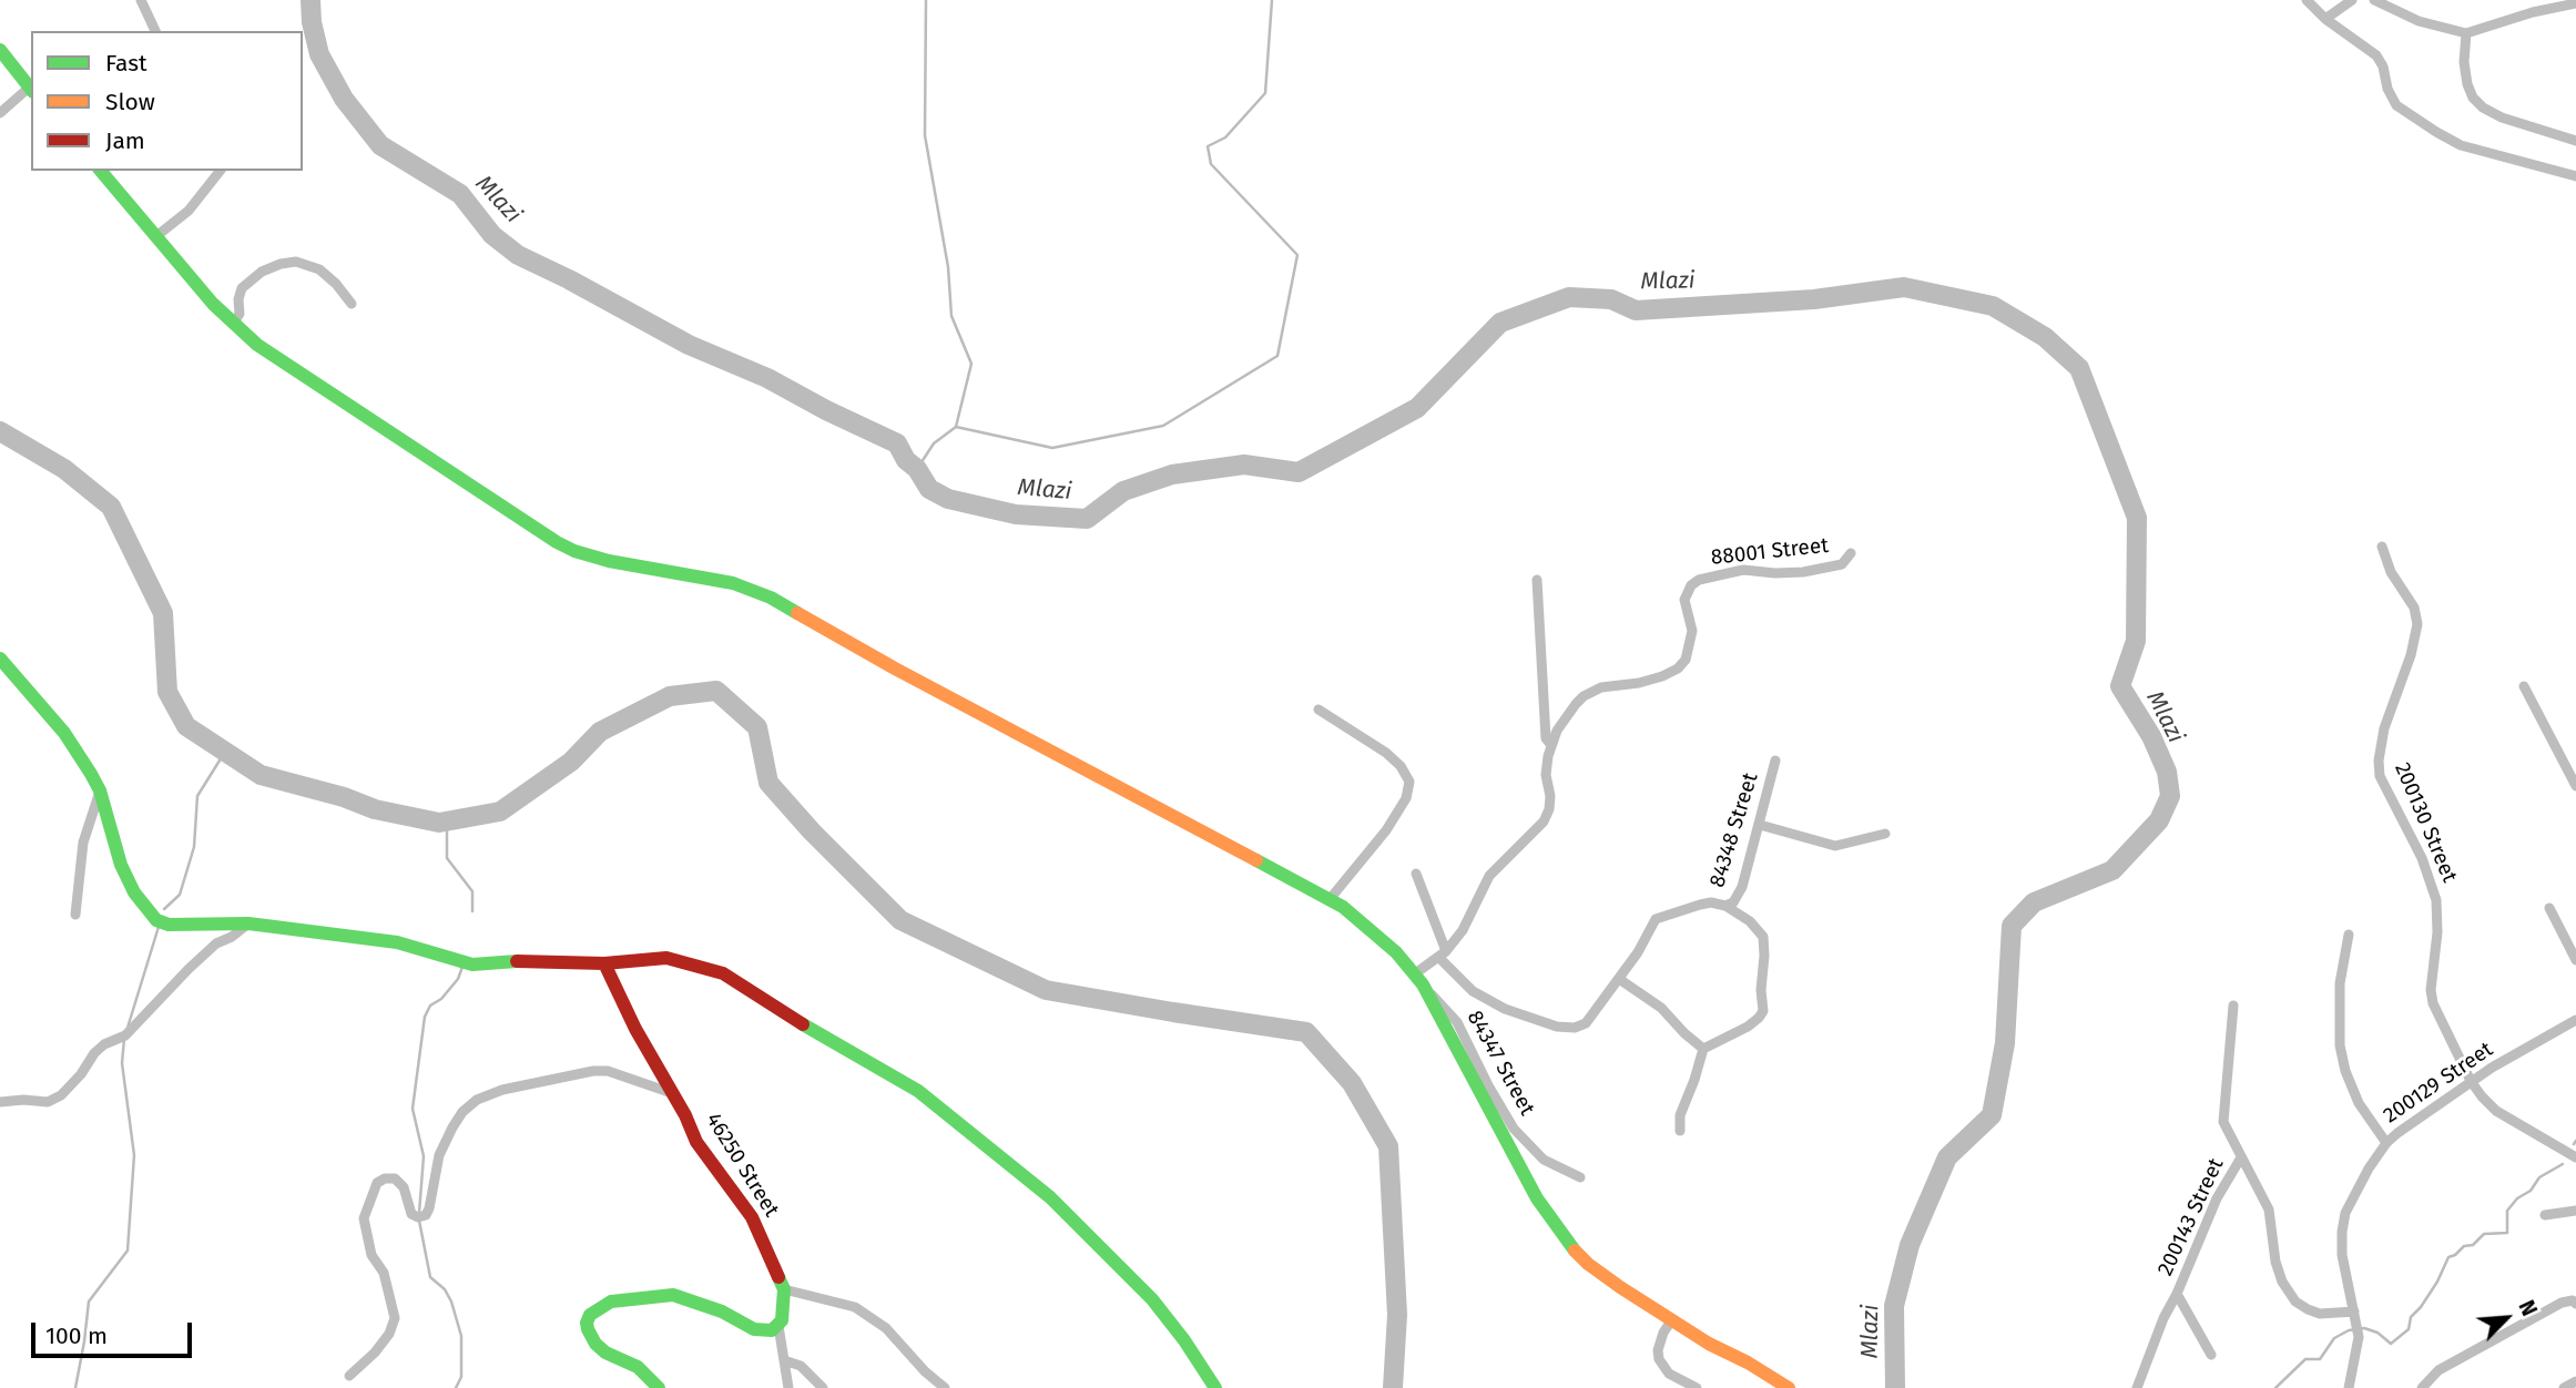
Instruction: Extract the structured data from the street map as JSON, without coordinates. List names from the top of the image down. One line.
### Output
{"streets":{"street":["88001 Street","200130 Street","84348 Street","84347 Street","200129 Street","46250 Street","200143 Street"]},"crossings":[["88001 Street","84348 Street"],["200130 Street","200129 Street"]],"water":["Mlazi"],"legend":["Fast","Slow","Jam"],"scale_bar":"100 m","north":"top right"}
